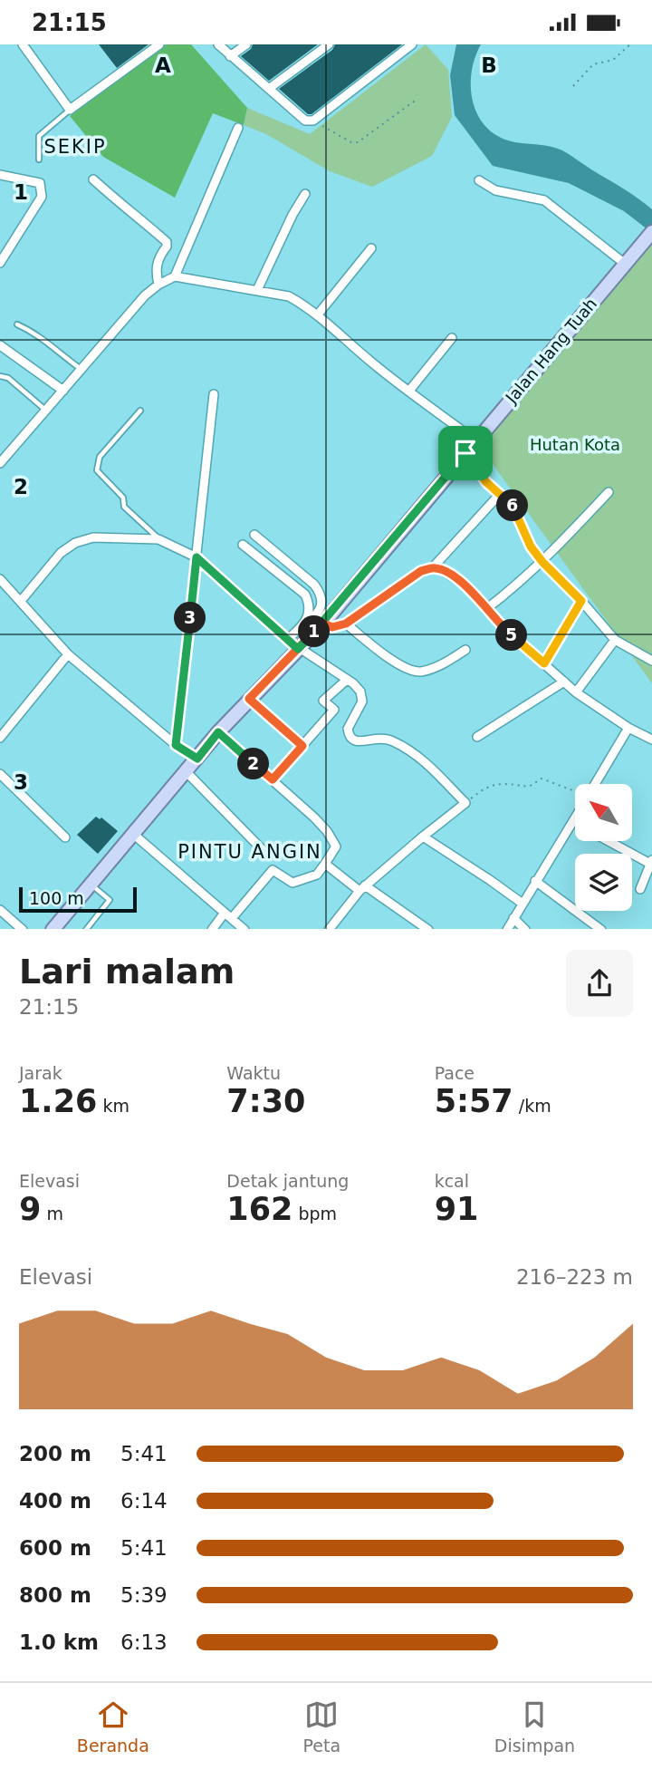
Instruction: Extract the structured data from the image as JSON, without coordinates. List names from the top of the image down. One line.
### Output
{"streets":{"main road":["Jalan Hang Tuah"]},"districts":["SEKIP","PINTU ANGIN"],"parks":["Hutan Kota"],"scale_bar":"100 m","north":"top left","page":{"status":"21:15","pins":["6","3","1","5","2"],"scale":"100 m","heading":["Lari malam","21:15"],"stats":[["Jarak","1.26 km"],["Waktu","7:30"],["Pace","5:57 /km"],["Elevasi","9 m"],["Detak jantung","162 bpm"],["kcal","91"]],"chart":["Elevasi","216–223 m"],"list":[{"name":"200 m","note":"5:41"},{"name":"400 m","note":"6:14"},{"name":"600 m","note":"5:41"},{"name":"800 m","note":"5:39"},{"name":"1.0 km","note":"6:13"}],"tabs":["Beranda","Peta","Disimpan"]},"grid":{"columns":["A","B"],"rows":["1","2","3"]}}
